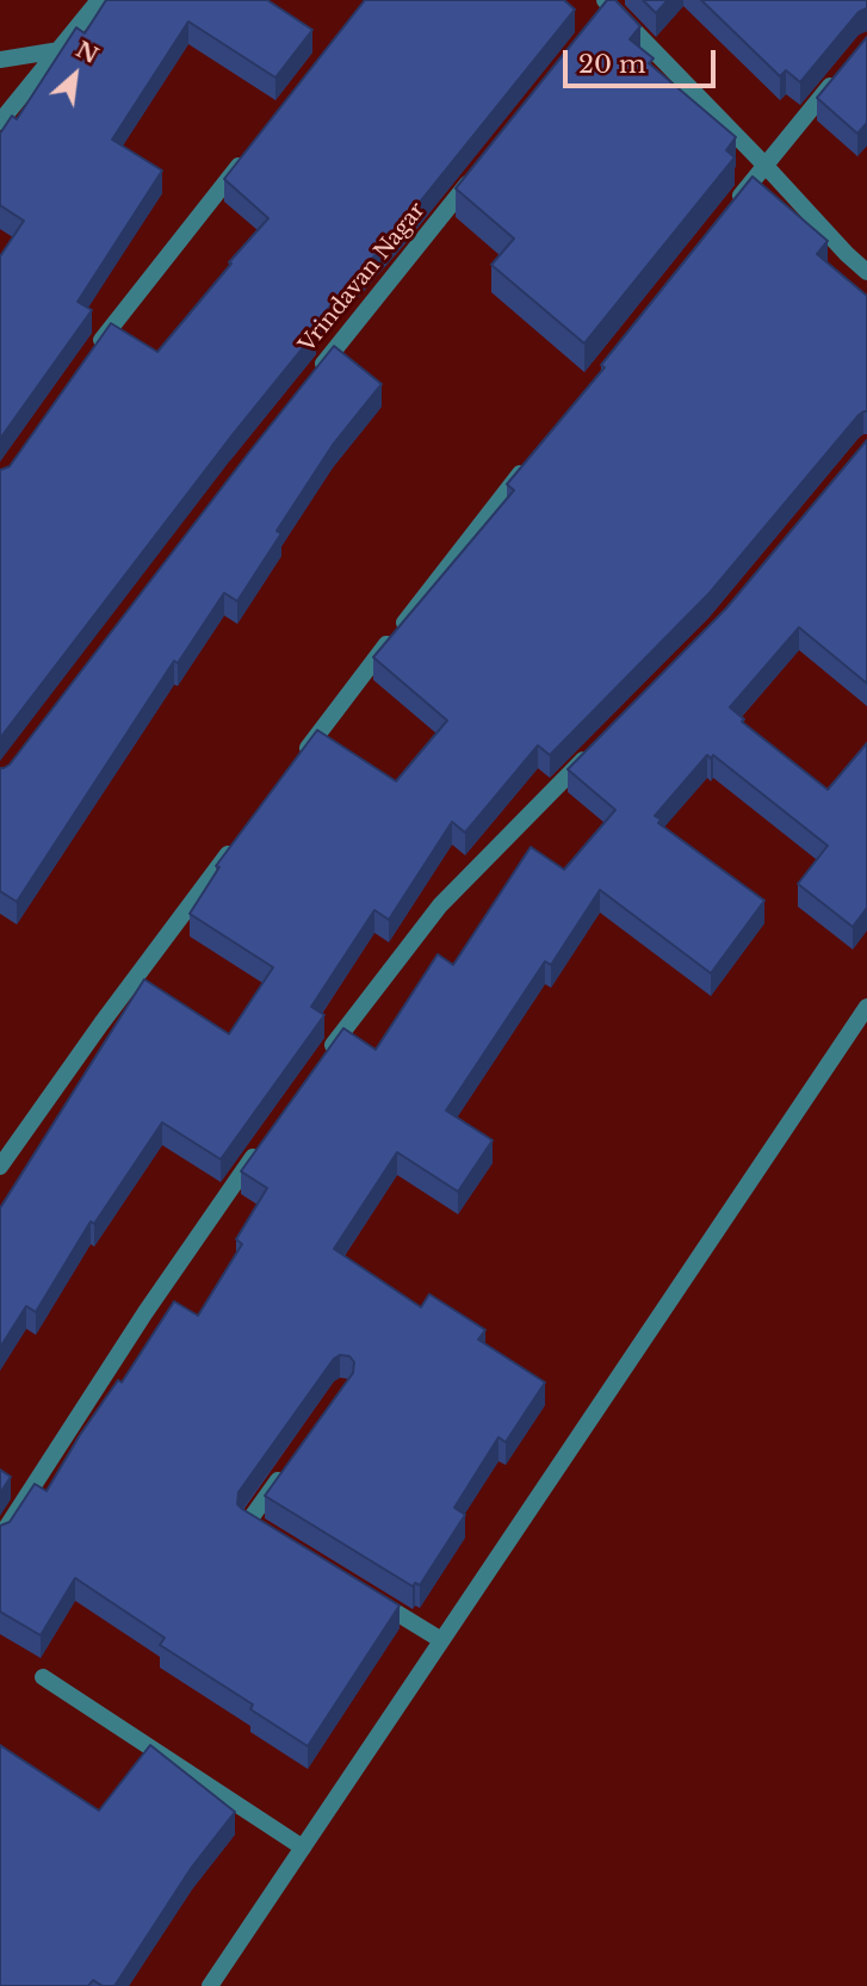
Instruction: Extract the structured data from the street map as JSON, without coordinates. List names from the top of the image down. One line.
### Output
{"streets":{"street":["Vrindavan Nagar"]},"scale_bar":"20 m","north":"top right"}
